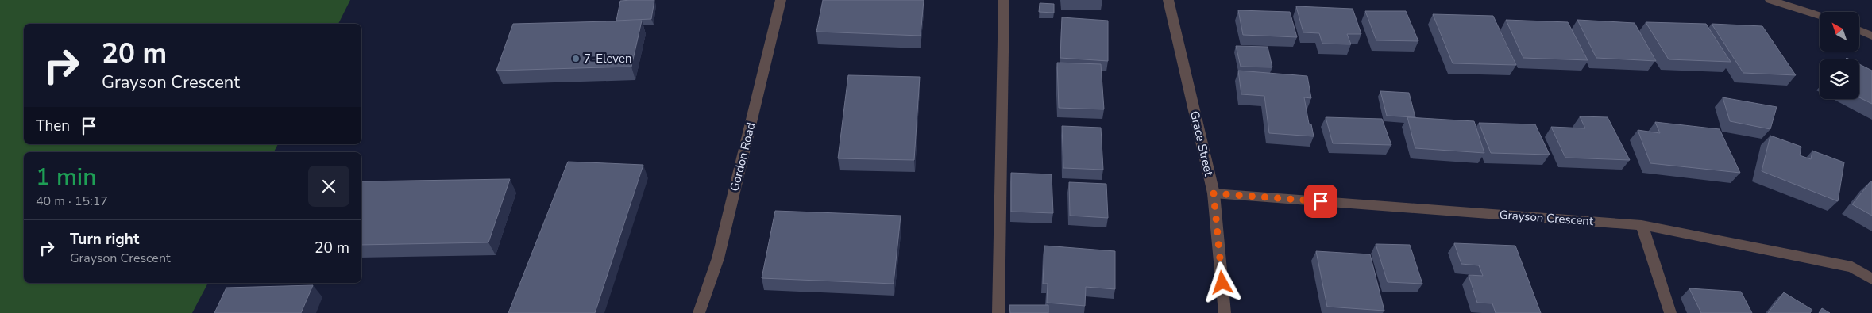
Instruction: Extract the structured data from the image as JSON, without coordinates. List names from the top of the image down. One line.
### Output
{"streets":{"street":["Grace Street","Gordon Road","Grayson Crescent"]},"crossings":[["Grace Street","Grayson Crescent"]],"places":["7-Eleven"],"north":"top left","page":{"turn":["20 m","Grayson Crescent"],"then":"Then","heading":["1 min","40 m · 15:17"],"list":[{"name":"Turn right","note":"Grayson Crescent","value":"20 m"}]}}
